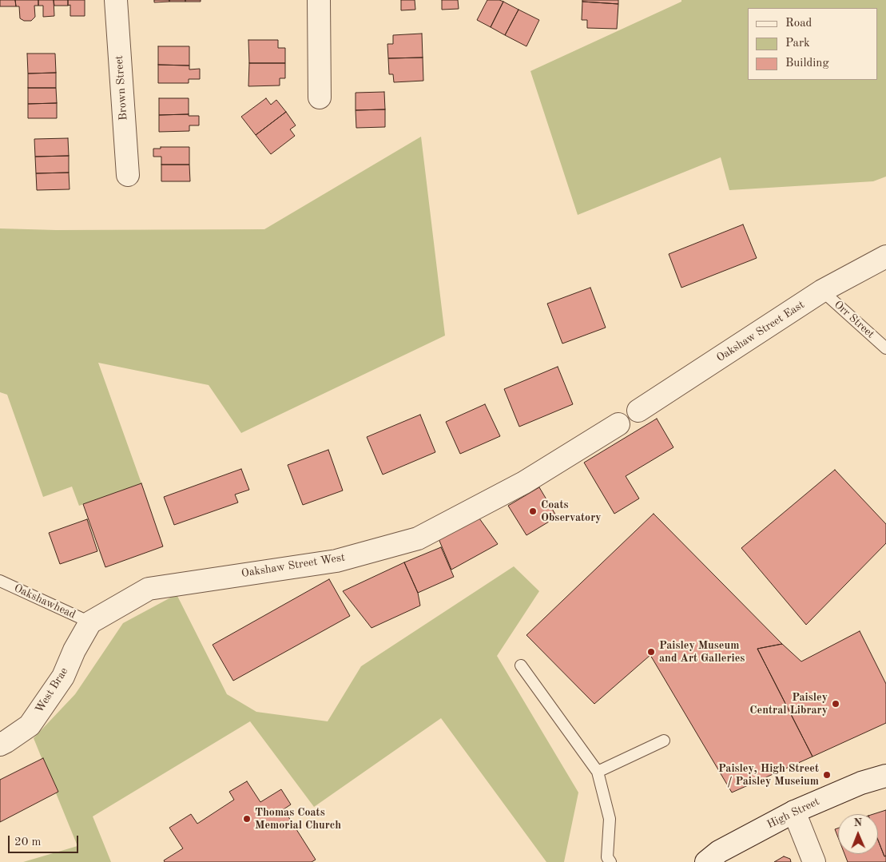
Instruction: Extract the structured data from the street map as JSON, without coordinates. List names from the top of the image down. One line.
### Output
{"streets":{"street":["Brown Street","Oakshaw Street East","Oakshaw Street West","West Brae","High Street"],"lane":["Orr Street","Oakshawhead"]},"crossings":[["Orr Street","Oakshaw Street East"],["Oakshaw Street West","Oakshawhead"],["Oakshaw Street West","West Brae"],["Oakshawhead","West Brae"]],"places":["Coats Observatory","Paisley Museum and Art Galleries","Paisley Central Library","Paisley, High Street / Paisley Museium","Thomas Coats Memorial Church"],"legend":["Road","Park","Building"],"scale_bar":"20 m","north":"top"}
